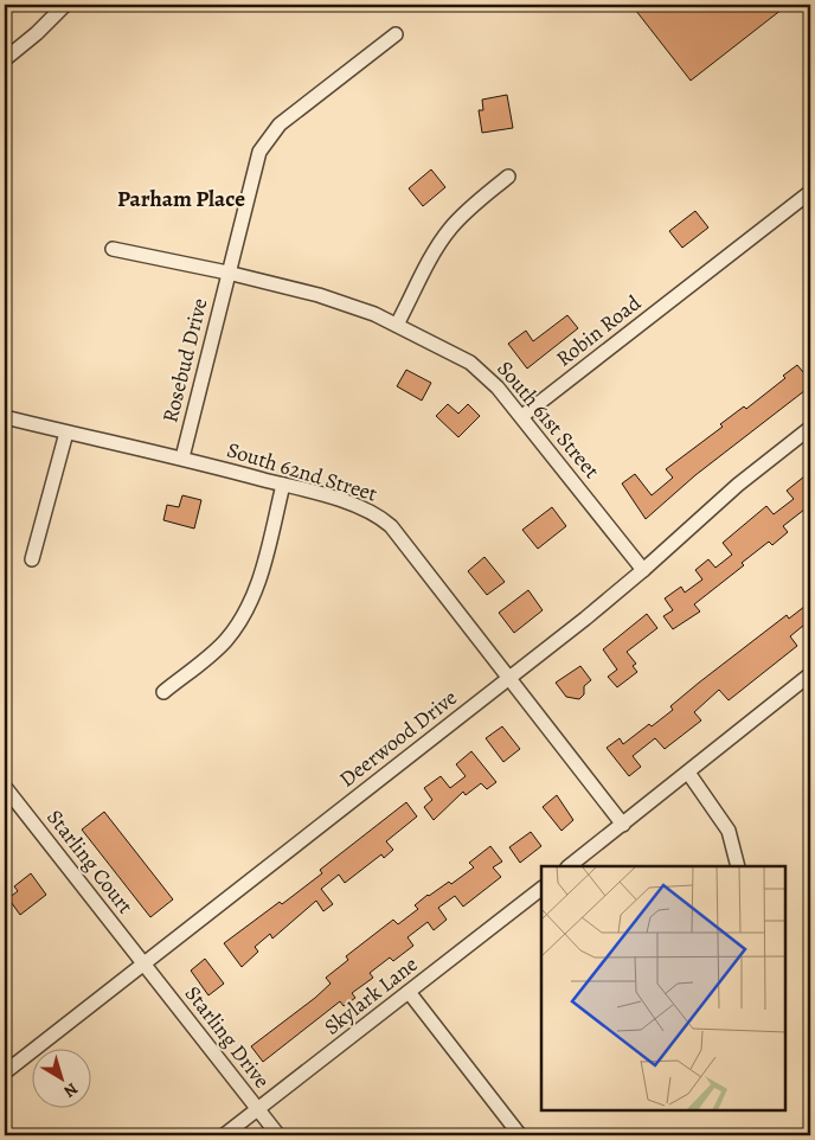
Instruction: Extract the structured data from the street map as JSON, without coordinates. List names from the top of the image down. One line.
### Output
{"streets":{"street":["Robin Road","Rosebud Drive","South 61st Street","South 62nd Street","Deerwood Drive","Starling Court","Skylark Lane","Starling Drive"]},"crossings":[["Robin Road","South 61st Street"],["Rosebud Drive","South 61st Street"],["Rosebud Drive","South 62nd Street"],["South 61st Street","Deerwood Drive"],["South 62nd Street","Deerwood Drive"],["Deerwood Drive","Starling Court"],["Deerwood Drive","Starling Drive"],["Starling Court","Starling Drive"],["Skylark Lane","Starling Drive"]],"districts":["Parham Place"],"north":"bottom right"}
